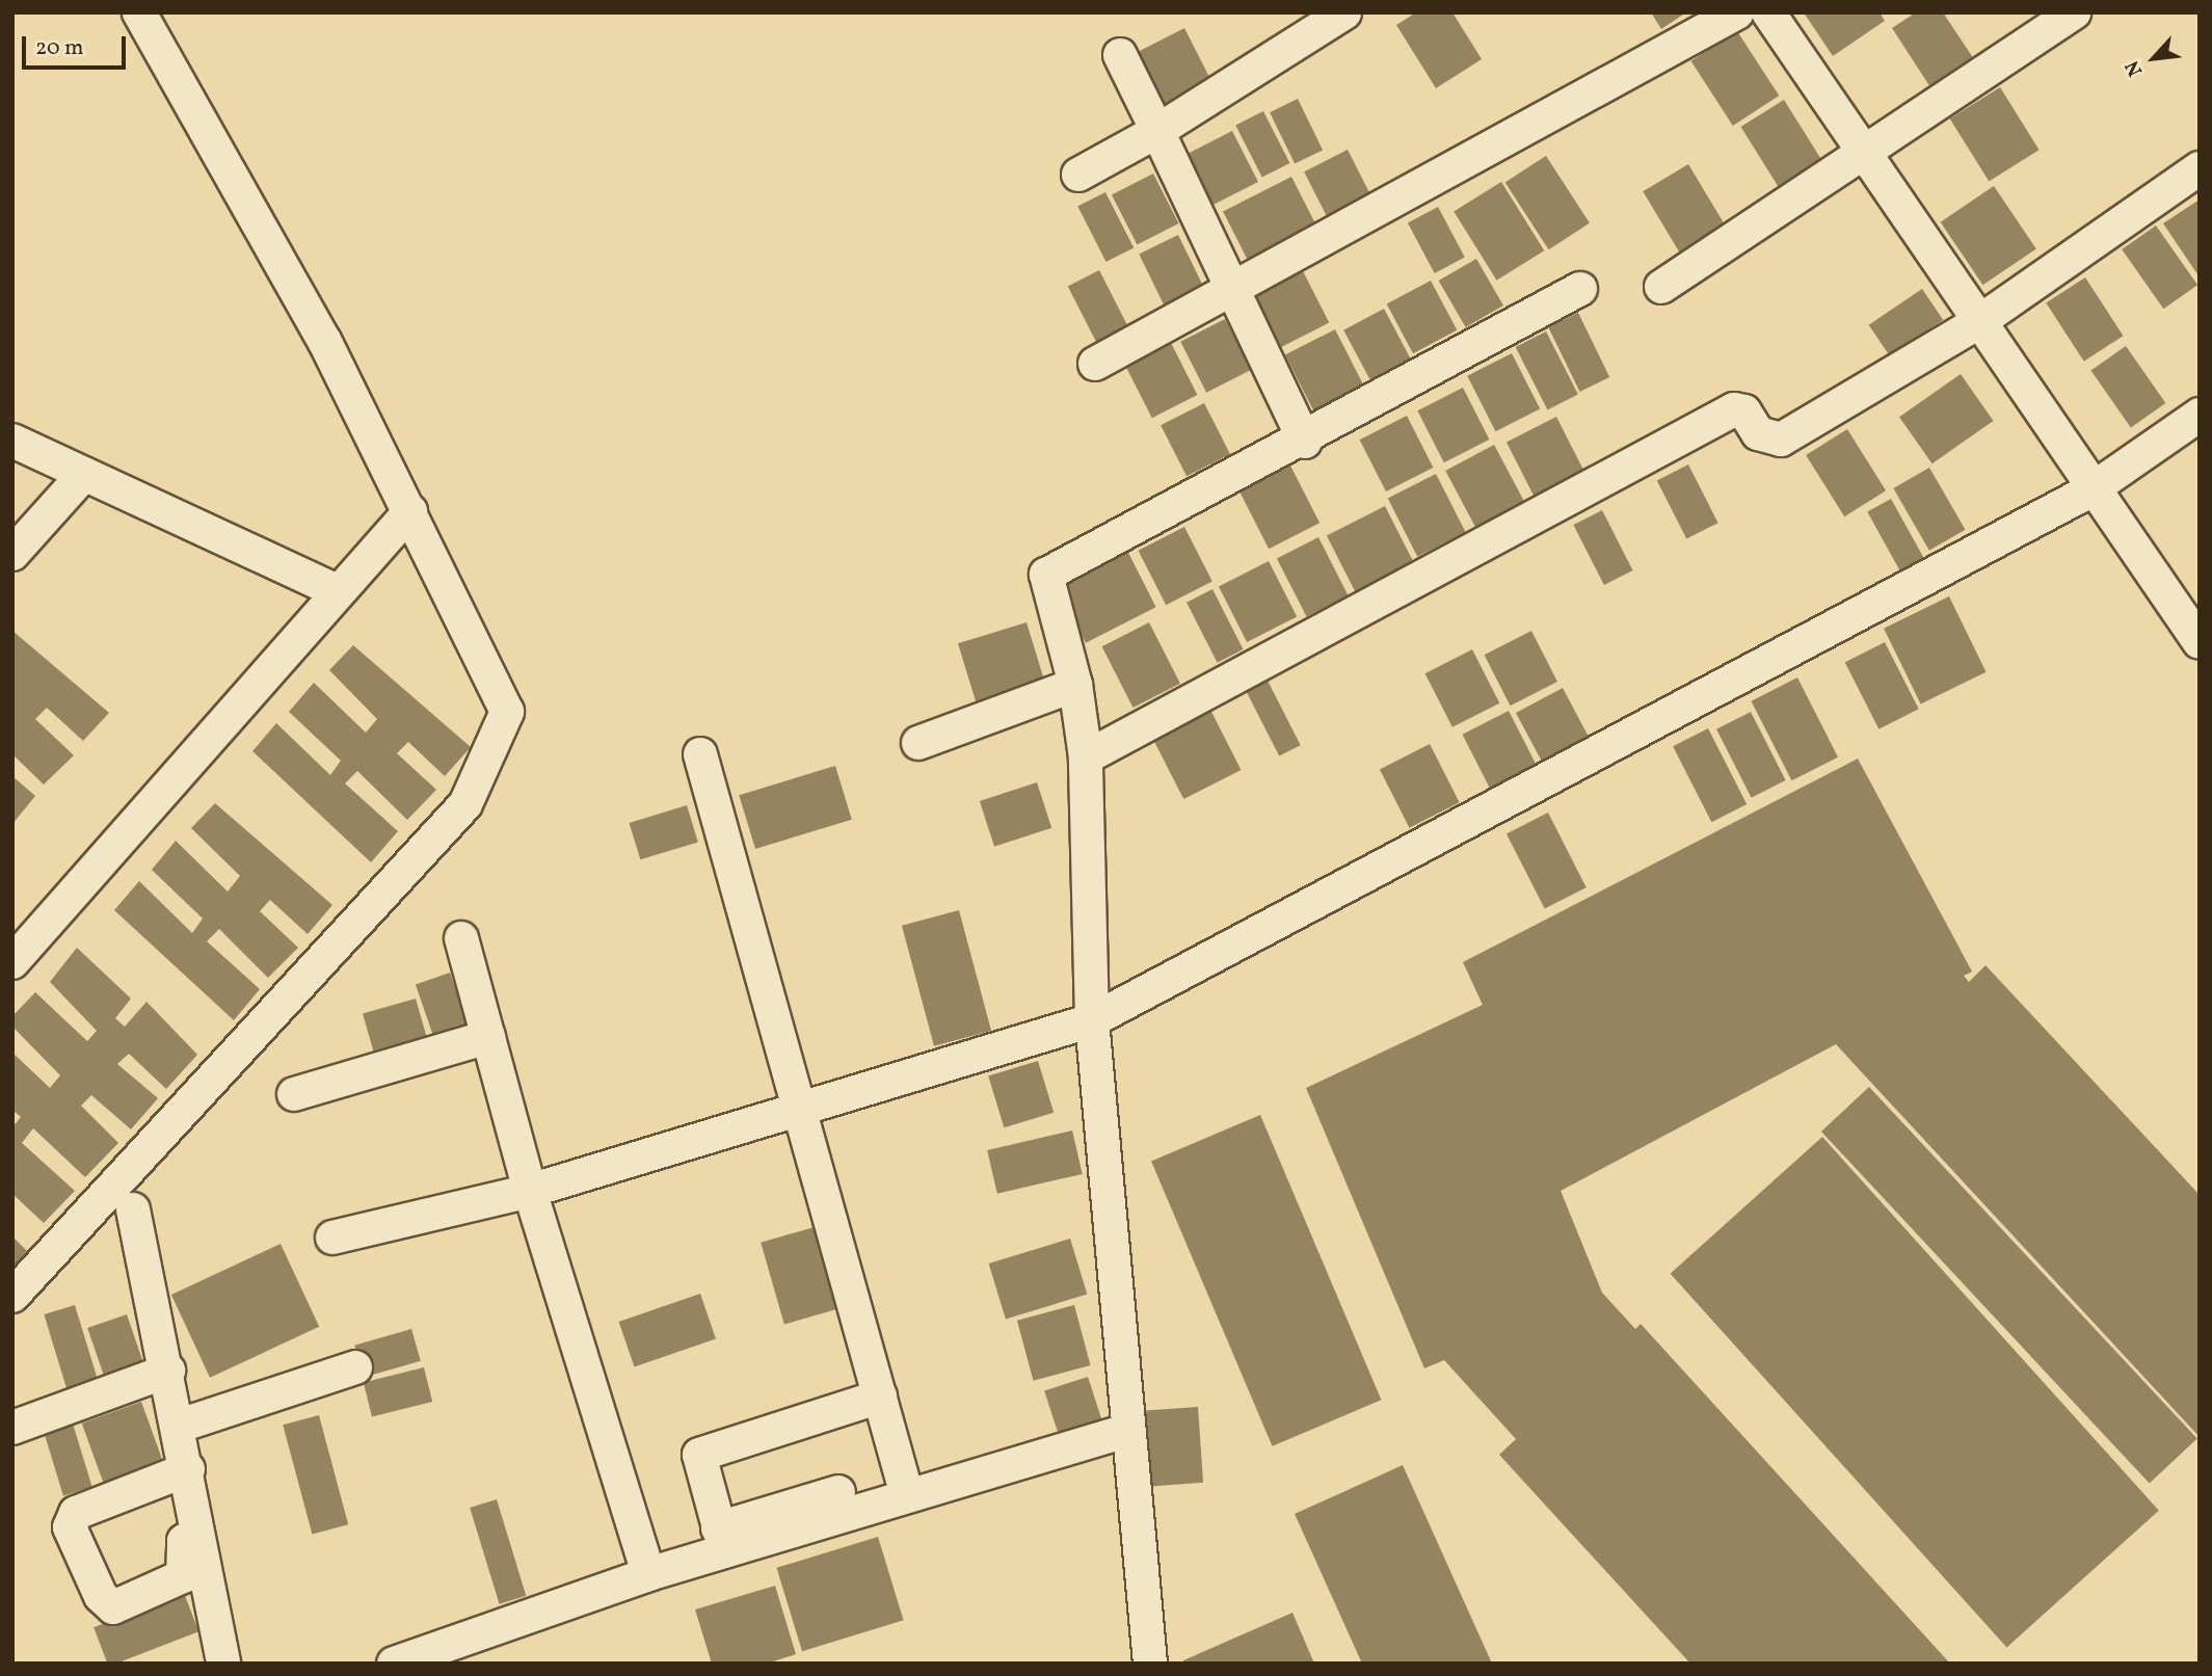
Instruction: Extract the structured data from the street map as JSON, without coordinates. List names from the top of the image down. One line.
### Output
{"scale_bar":"20 m","north":"bottom left"}
